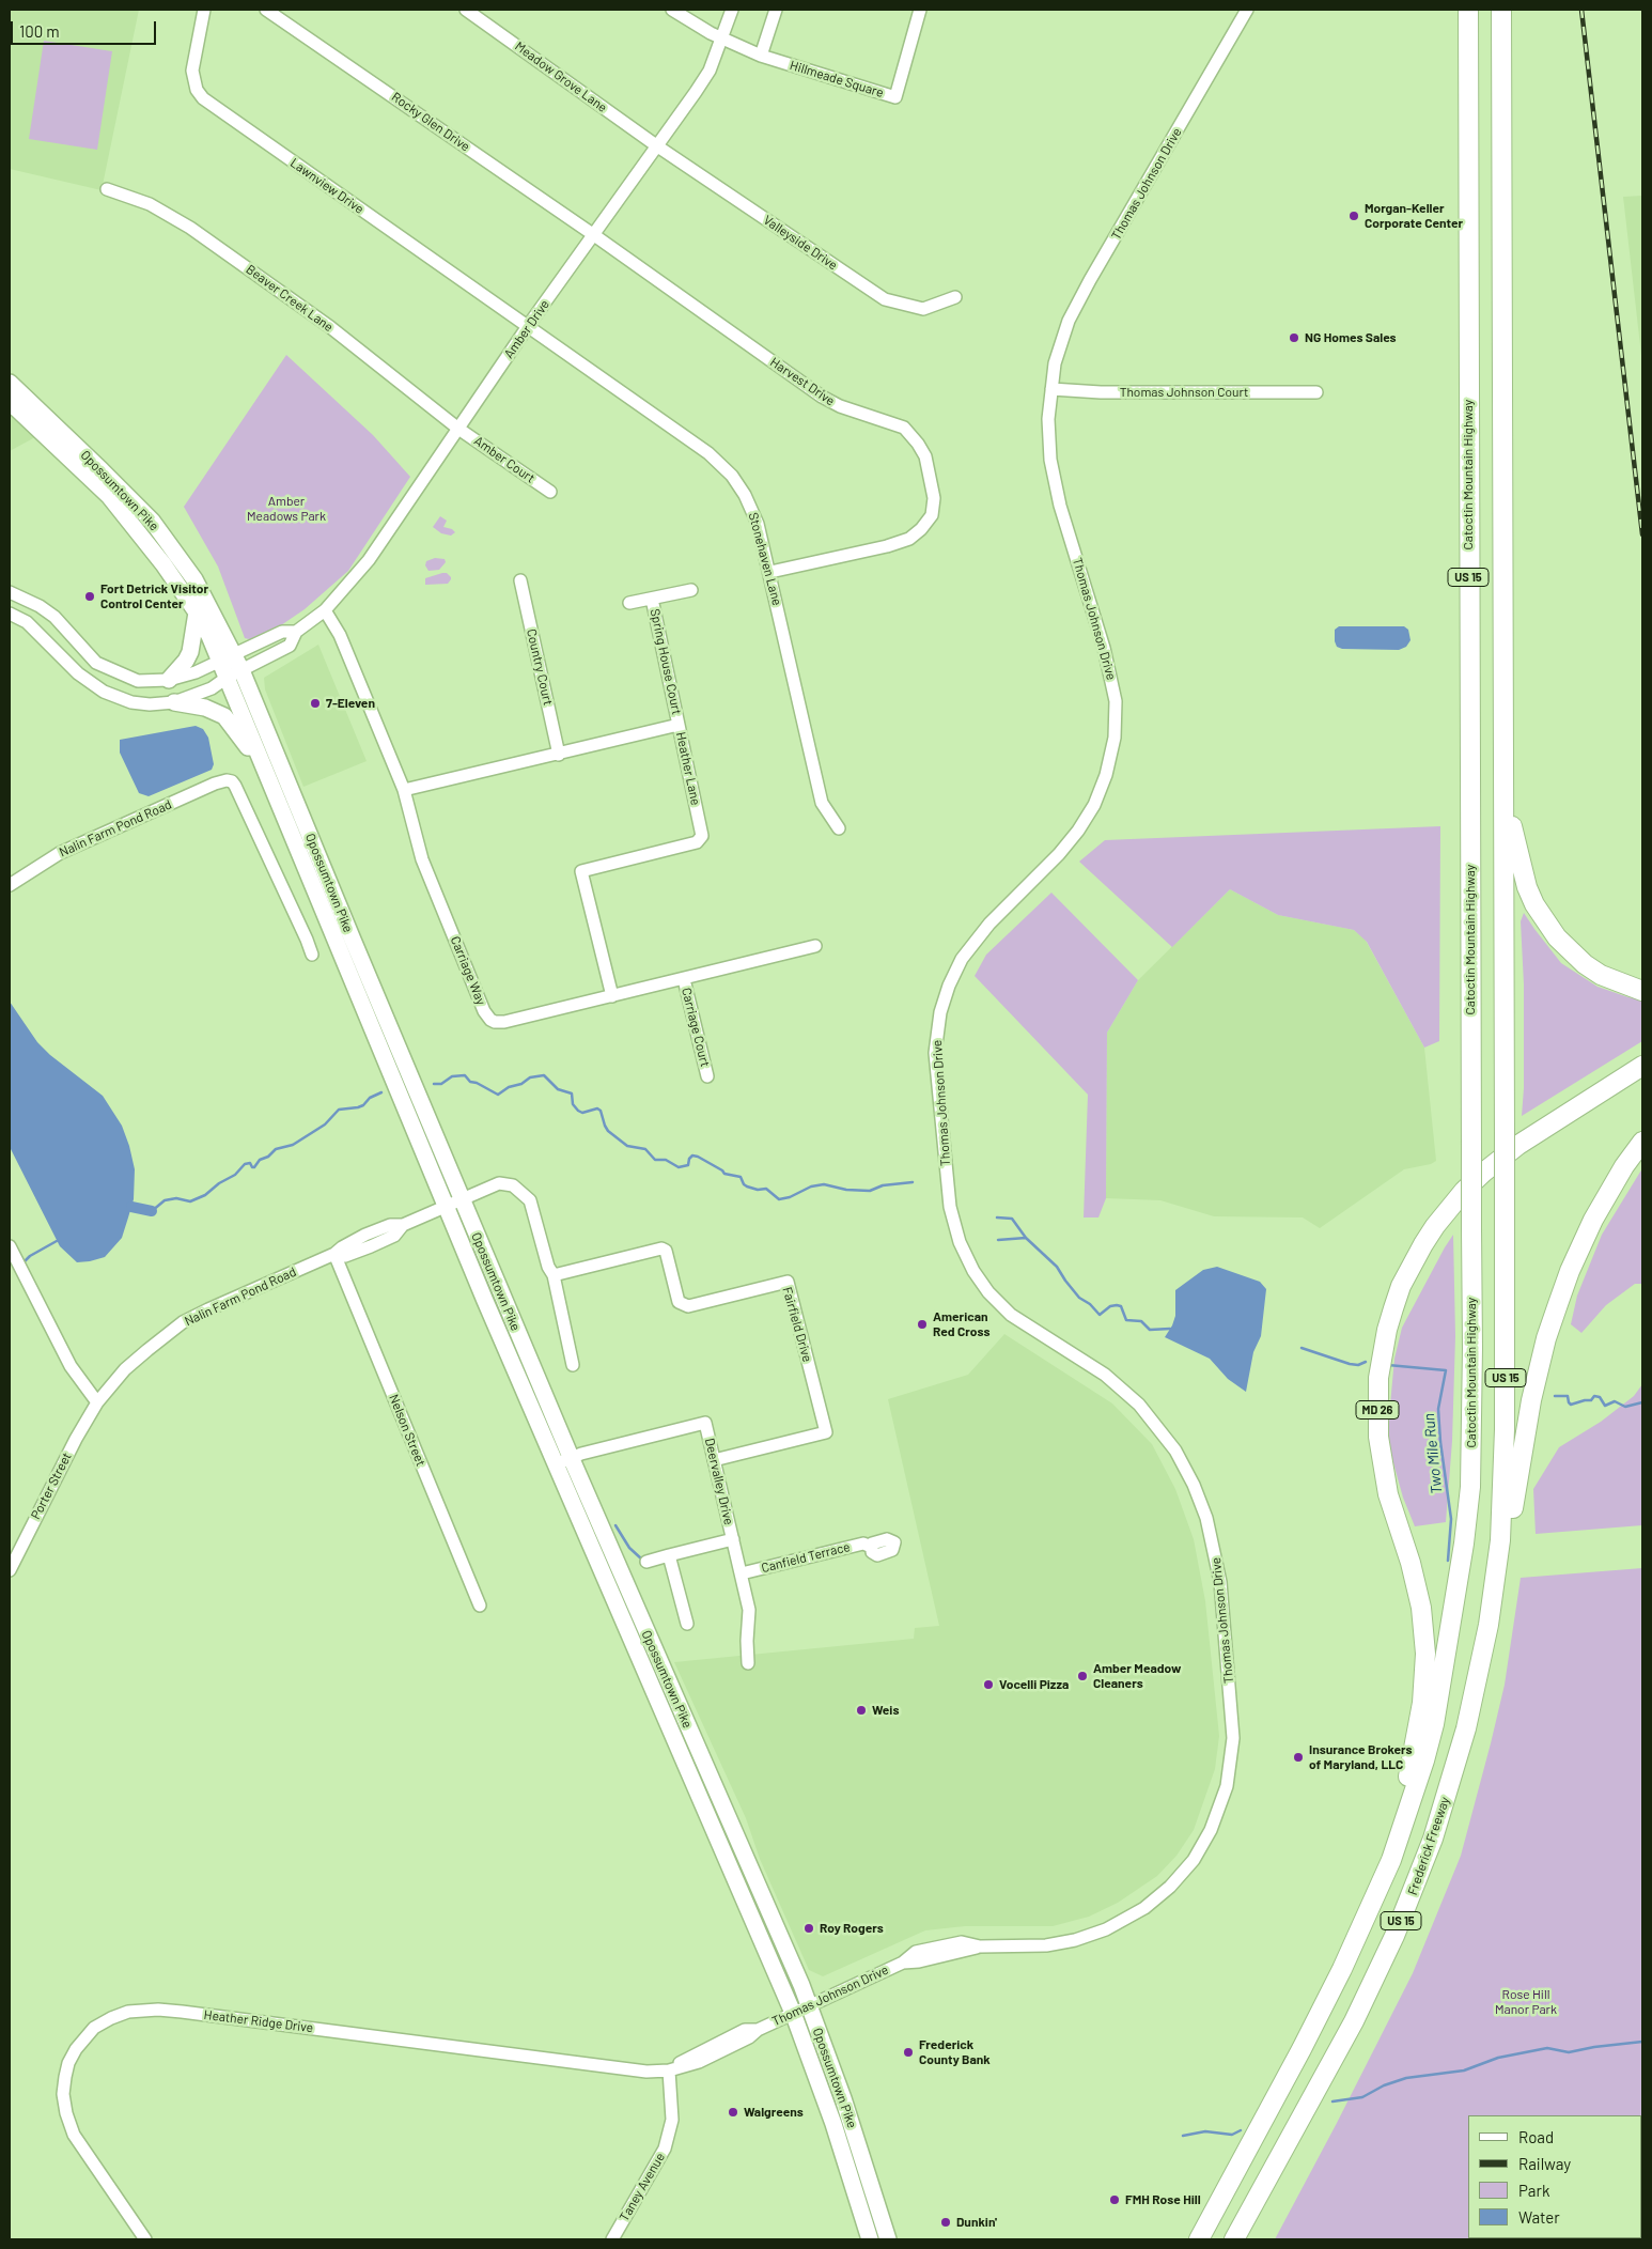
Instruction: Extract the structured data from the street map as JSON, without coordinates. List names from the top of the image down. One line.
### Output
{"streets":{"highway":["Catoctin Mountain Highway","US 15","MD 26","Frederick Freeway"],"main road":["Opossumtown Pike"],"street":["Meadow Grove Lane","Hillmeade Square","Rocky Glen Drive","Thomas Johnson Drive","Lawnview Drive","Valleyside Drive","Beaver Creek Lane","Amber Drive","Harvest Drive","Thomas Johnson Court","Amber Court","Stonehaven Lane","Spring House Court","Country Court","Heather Lane","Nalin Farm Pond Road","Carriage Way","Carriage Court","Fairfield Drive","Nelson Street","Deervalley Drive","Porter Street","Canfield Terrace","Heather Ridge Drive","Taney Avenue"]},"crossings":[["Meadow Grove Lane","Valleyside Drive"],["Meadow Grove Lane","Amber Drive"],["Hillmeade Square","Amber Drive"],["Rocky Glen Drive","Amber Drive"],["Rocky Glen Drive","Harvest Drive"],["Thomas Johnson Drive","Thomas Johnson Court"],["Thomas Johnson Drive","Opossumtown Pike"],["Thomas Johnson Drive","Heather Ridge Drive"],["Thomas Johnson Drive","Taney Avenue"],["Lawnview Drive","Amber Drive"],["Lawnview Drive","Stonehaven Lane"],["Valleyside Drive","Amber Drive"],["Beaver Creek Lane","Amber Drive"],["Beaver Creek Lane","Amber Court"],["Amber Drive","Harvest Drive"],["Amber Drive","Amber Court"],["Amber Drive","Opossumtown Pike"],["Amber Drive","Stonehaven Lane"],["Amber Drive","Carriage Way"],["Harvest Drive","Stonehaven Lane"],["Catoctin Mountain Highway","US 15"],["Catoctin Mountain Highway","MD 26"],["Opossumtown Pike","Nalin Farm Pond Road"],["Opossumtown Pike","Deervalley Drive"],["US 15","MD 26"],["US 15","Frederick Freeway"],["Spring House Court","Heather Lane"],["Country Court","Heather Lane"],["Heather Lane","Carriage Way"],["Nalin Farm Pond Road","Nelson Street"],["Nalin Farm Pond Road","Porter Street"],["Carriage Way","Carriage Court"],["Fairfield Drive","Deervalley Drive"],["Deervalley Drive","Canfield Terrace"],["Heather Ridge Drive","Taney Avenue"]],"water":["Two Mile Run"],"parks":["Amber Meadows Park","Rose Hill Manor Park"],"places":["Morgan-Keller Corporate Center","NG Homes Sales","Fort Detrick Visitor Control Center","7-Eleven","American Red Cross","Amber Meadow Cleaners","Vocelli Pizza","Weis","Insurance Brokers of Maryland, LLC","Roy Rogers","Frederick County Bank","Walgreens","FMH Rose Hill","Dunkin'"],"legend":["Road","Railway","Park","Water"],"scale_bar":"100 m"}
